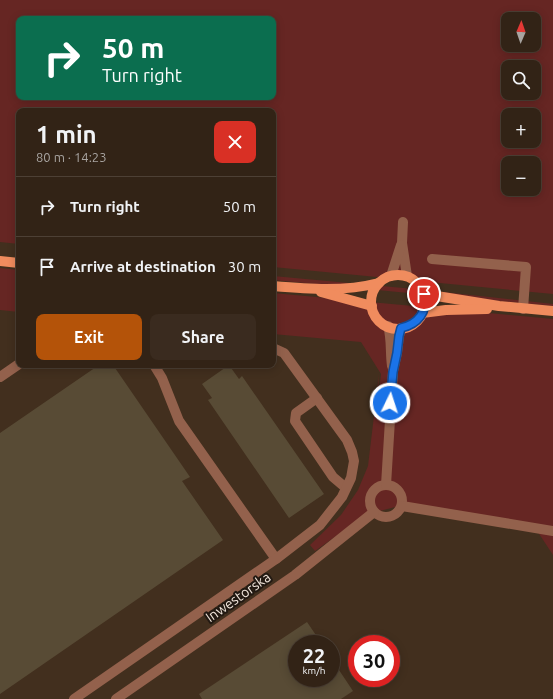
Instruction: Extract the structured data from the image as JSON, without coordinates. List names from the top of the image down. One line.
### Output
{"streets":{"street":["Inwestorska"]},"north":"top","page":{"map_buttons":["+","−"],"turn":["50 m","Turn right"],"heading":["1 min","80 m · 14:23"],"list":[{"name":"Turn right","value":"50 m"},{"name":"Arrive at destination","value":"30 m"}],"buttons":["Exit","Share"],"speed":"22 km/h","limit":"30"}}
